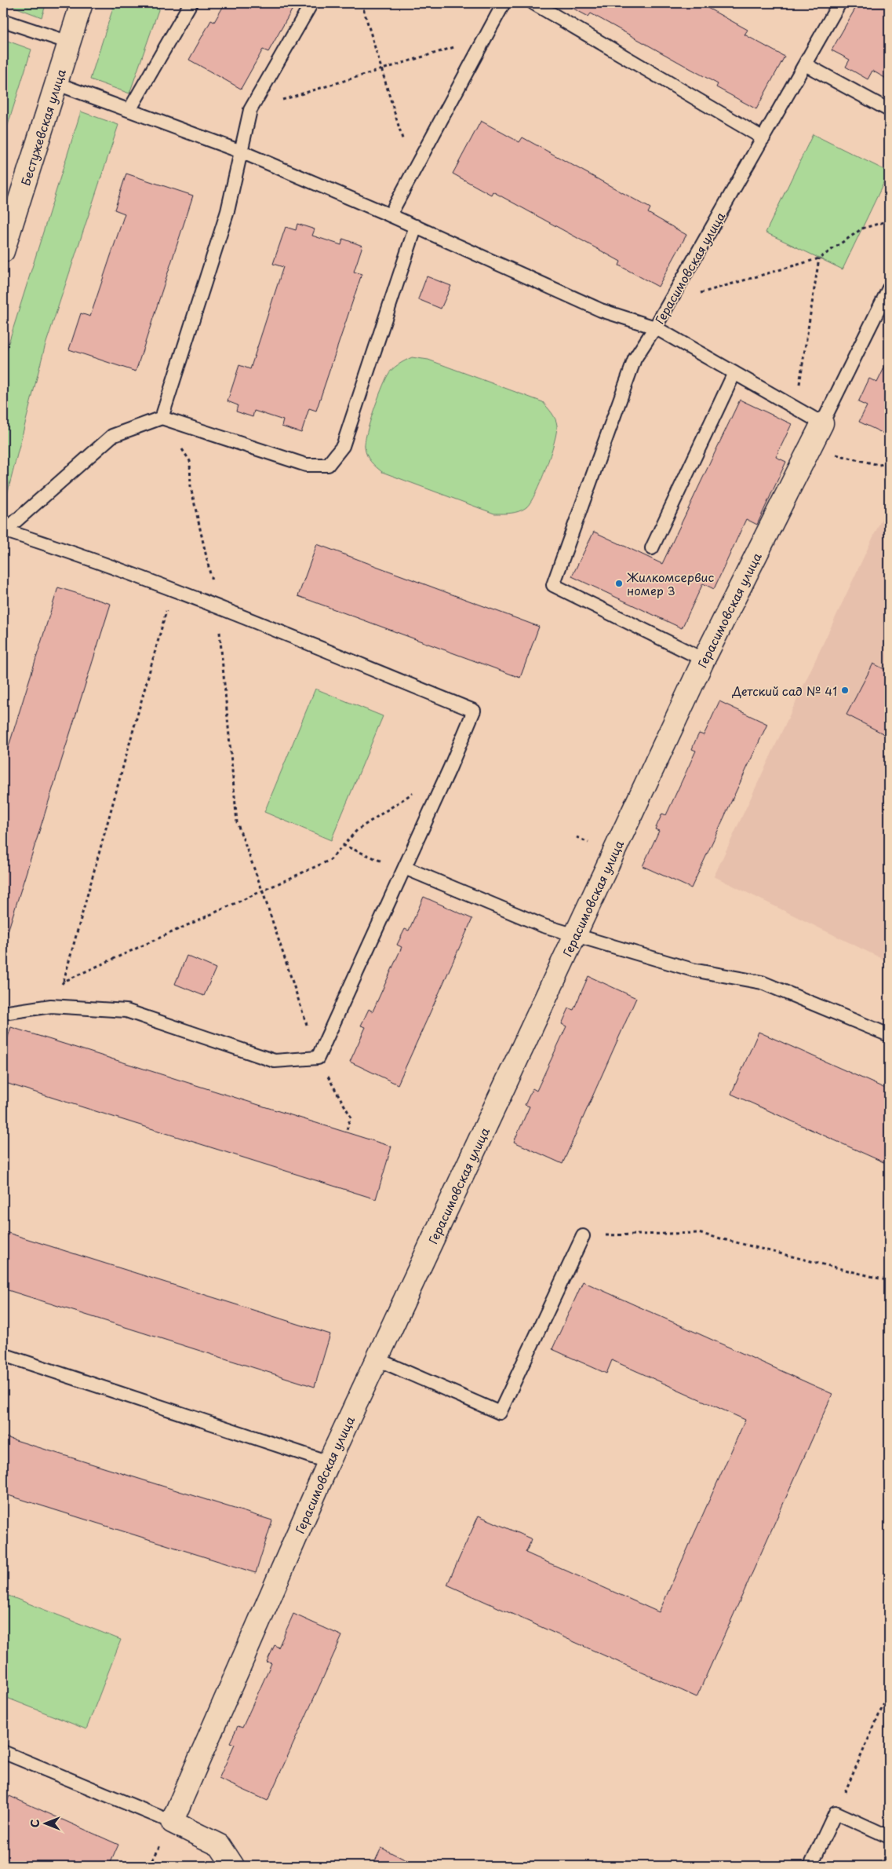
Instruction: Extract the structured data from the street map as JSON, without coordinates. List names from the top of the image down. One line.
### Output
{"streets":{"street":["Бестужевская улица","Герасимовская улица"]},"places":["Жилкомсервис номер 3","Детский сад № 41"],"north":"left"}
